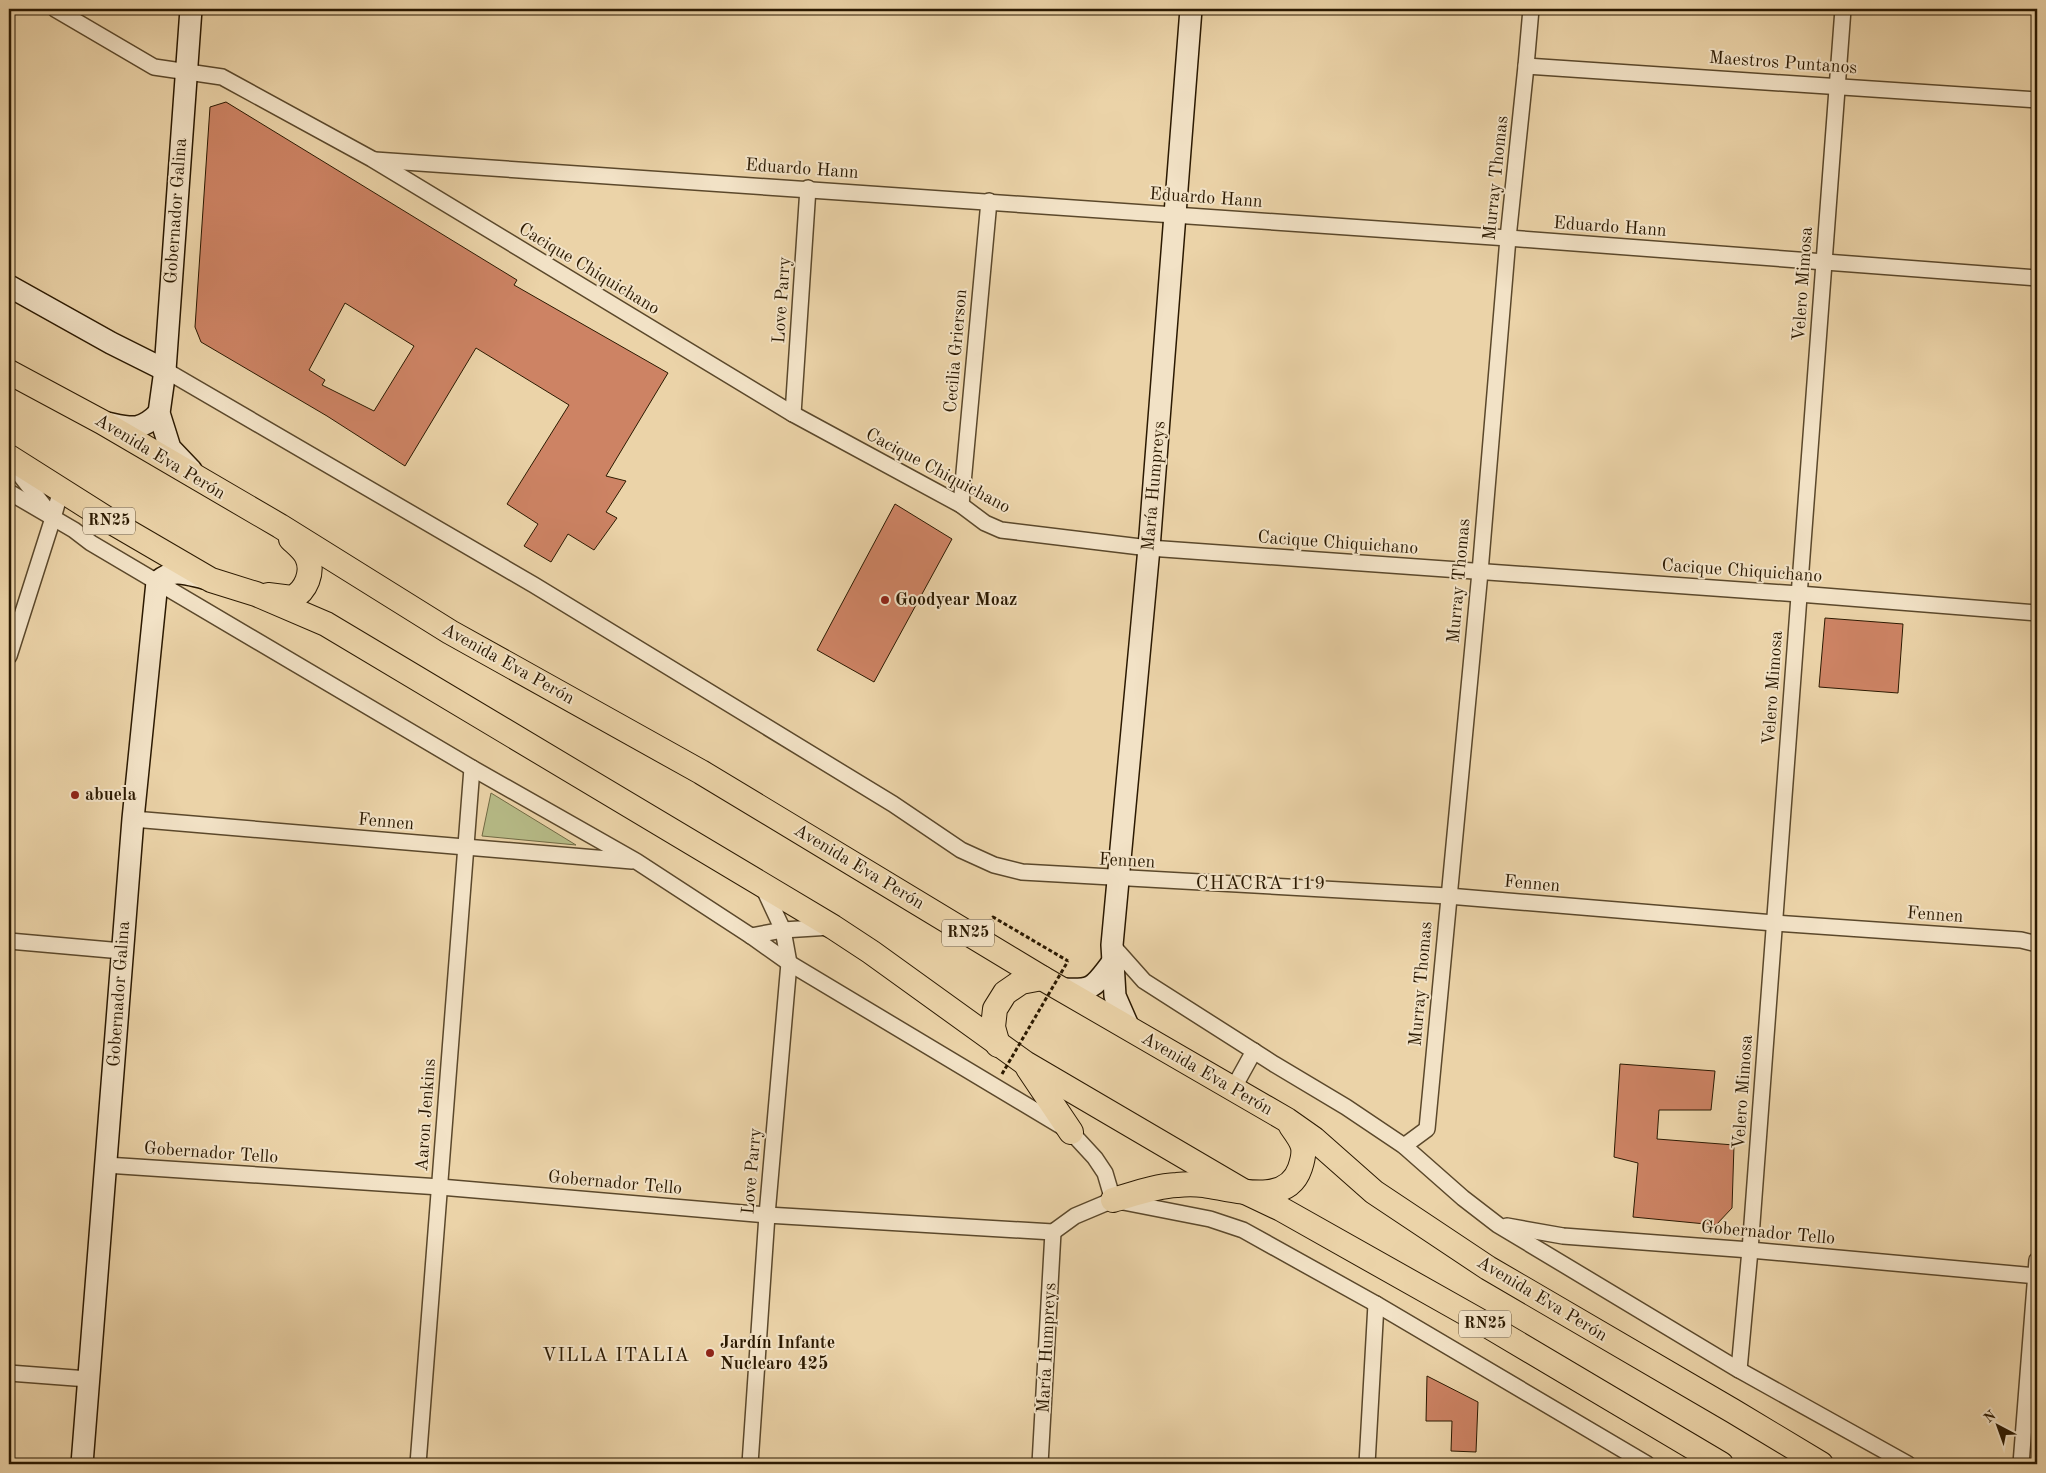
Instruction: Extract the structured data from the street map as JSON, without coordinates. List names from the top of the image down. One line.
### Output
{"streets":{"main road":["Avenida Eva Perón","RN25"],"street":["Maestros Puntanos","Eduardo Hann","Murray Thomas","Gobernador Galina","Cacique Chiquichano","Velero Mimosa","Love Parry","Cecilia Grierson","María Humpreys","Fennen","Aaron Jenkins","Gobernador Tello"]},"crossings":[["Maestros Puntanos","Murray Thomas"],["Maestros Puntanos","Velero Mimosa"],["Eduardo Hann","Murray Thomas"],["Eduardo Hann","Cacique Chiquichano"],["Eduardo Hann","Velero Mimosa"],["Eduardo Hann","Love Parry"],["Eduardo Hann","Cecilia Grierson"],["Eduardo Hann","María Humpreys"],["Murray Thomas","Cacique Chiquichano"],["Murray Thomas","Fennen"],["Gobernador Galina","Cacique Chiquichano"],["Gobernador Galina","Fennen"],["Gobernador Galina","Gobernador Tello"],["Cacique Chiquichano","Velero Mimosa"],["Cacique Chiquichano","Love Parry"],["Cacique Chiquichano","Cecilia Grierson"],["Cacique Chiquichano","María Humpreys"],["Velero Mimosa","Fennen"],["Velero Mimosa","Gobernador Tello"],["Love Parry","RN25"],["Love Parry","Gobernador Tello"],["Avenida Eva Perón","María Humpreys"],["María Humpreys","Fennen"],["María Humpreys","Gobernador Tello"],["Fennen","Aaron Jenkins"],["Aaron Jenkins","Gobernador Tello"]],"districts":["CHACRA 119","VILLA ITALIA"],"places":["Goodyear Moaz","abuela","Jardín Infante Nuclearo 425"],"north":"top left"}
